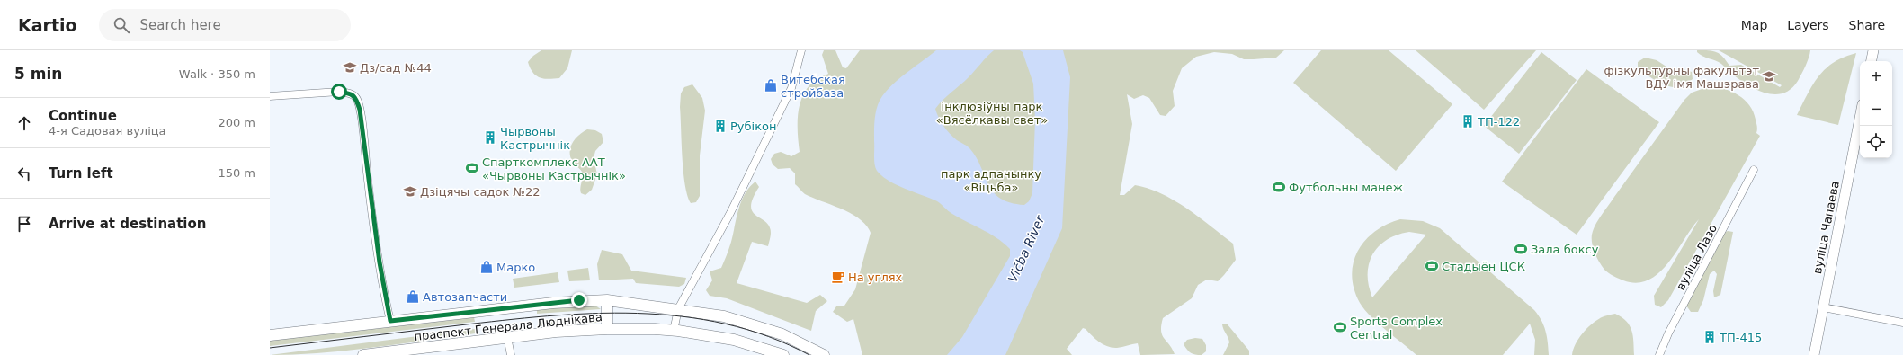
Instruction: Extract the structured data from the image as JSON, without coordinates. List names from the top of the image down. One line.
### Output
{"streets":{"main road":["праспект Генерала Люднікава"],"street":["вуліца Чапаева","вуліца Лазо"]},"water":["Vićba River"],"parks":["інклюзіўны парк «Вясёлкавы свет»","парк адпачынку «Віцьба»"],"places":{"school or university":["Дз/сад №44","фізкультурны факультэт ВДУ імя Машэрава","Дзіцячы садок №22"],"shop":["Витебская стройбаза","Марко","Автозапчасти"],"building":["ТП-122","Рубікон","Чырвоны Кастрычнік","ТП-415"],"sports":["Спарткомплекс ААТ «Чырвоны Кастрычнік»","Футбольны манеж","Зала боксу","Стадыён ЦСК","Sports Complex Central"],"cafe":["На углях"]},"page":{"header":"Kartio","search":"Search here","nav":["Map","Layers","Share"],"heading":["5 min","Walk · 350 m"],"map_buttons":["+","−"],"list":[["Continue","4-я Садовая вуліца","200 m"],["Turn left","150 m"],"Arrive at destination"]}}
